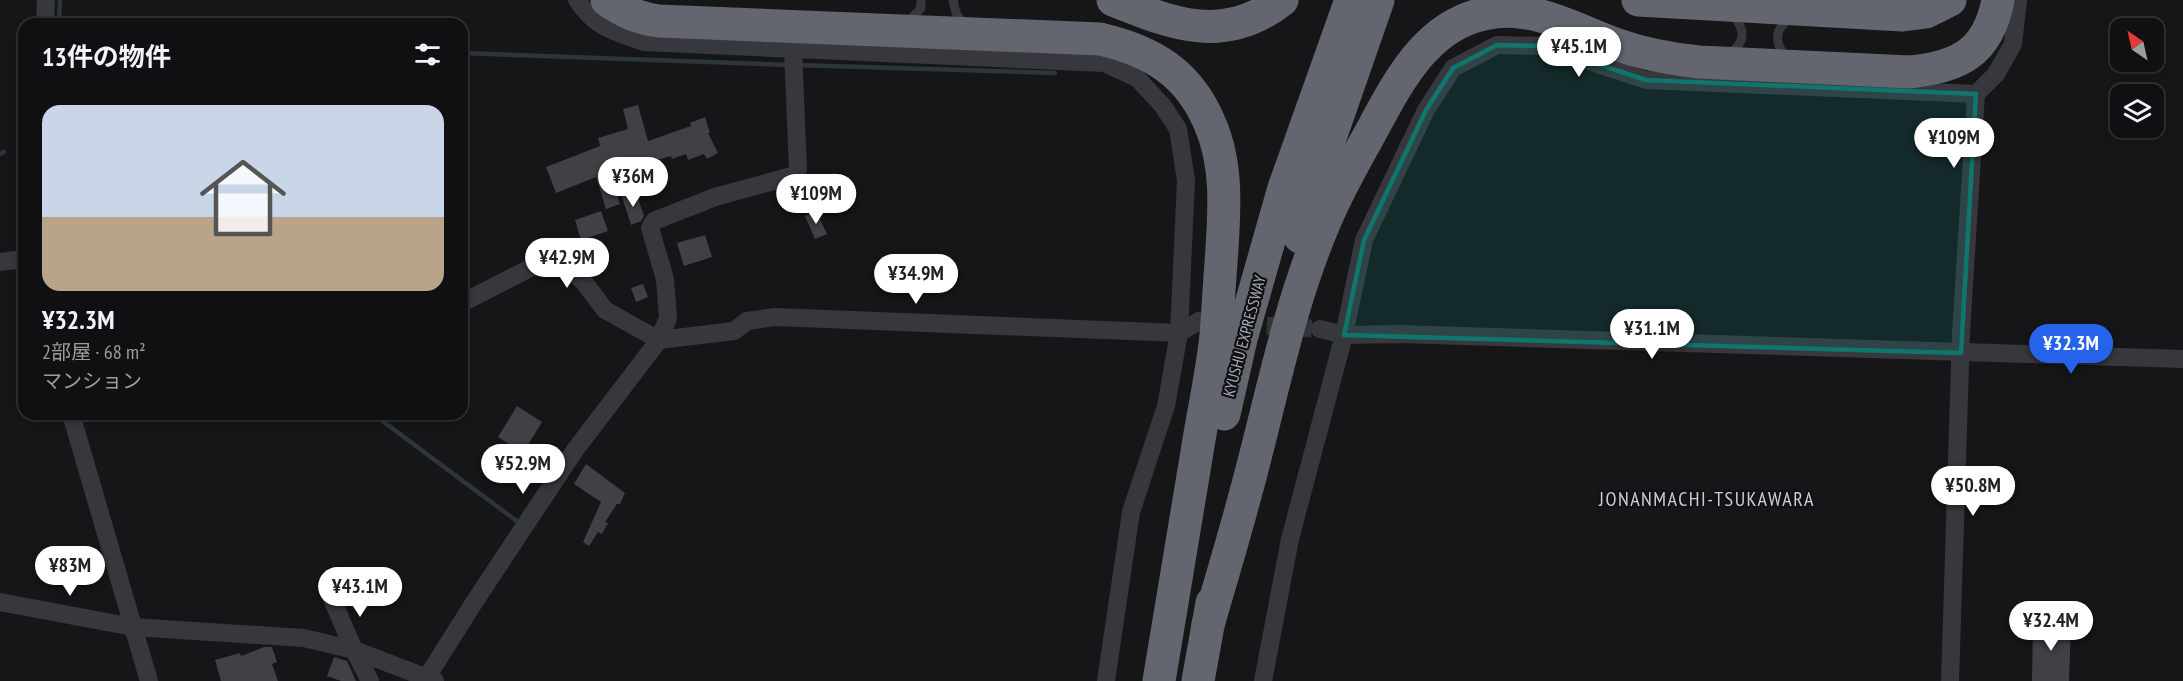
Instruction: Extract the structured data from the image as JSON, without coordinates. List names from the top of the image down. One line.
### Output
{"streets":{"highway":["KYUSHU EXPRESSWAY"]},"districts":["JONANMACHI-TSUKAWARA"],"north":"top left","page":{"heading":"13件の物件","price":["¥45.1M","¥109M","¥36M","¥109M","¥42.9M","¥34.9M","¥31.1M","¥32.3M","¥52.9M","¥50.8M","¥83M","¥43.1M","¥32.4M"],"list":[{"name":"¥32.3M","note":"2部屋 · 68 m² · マンション"}]}}
